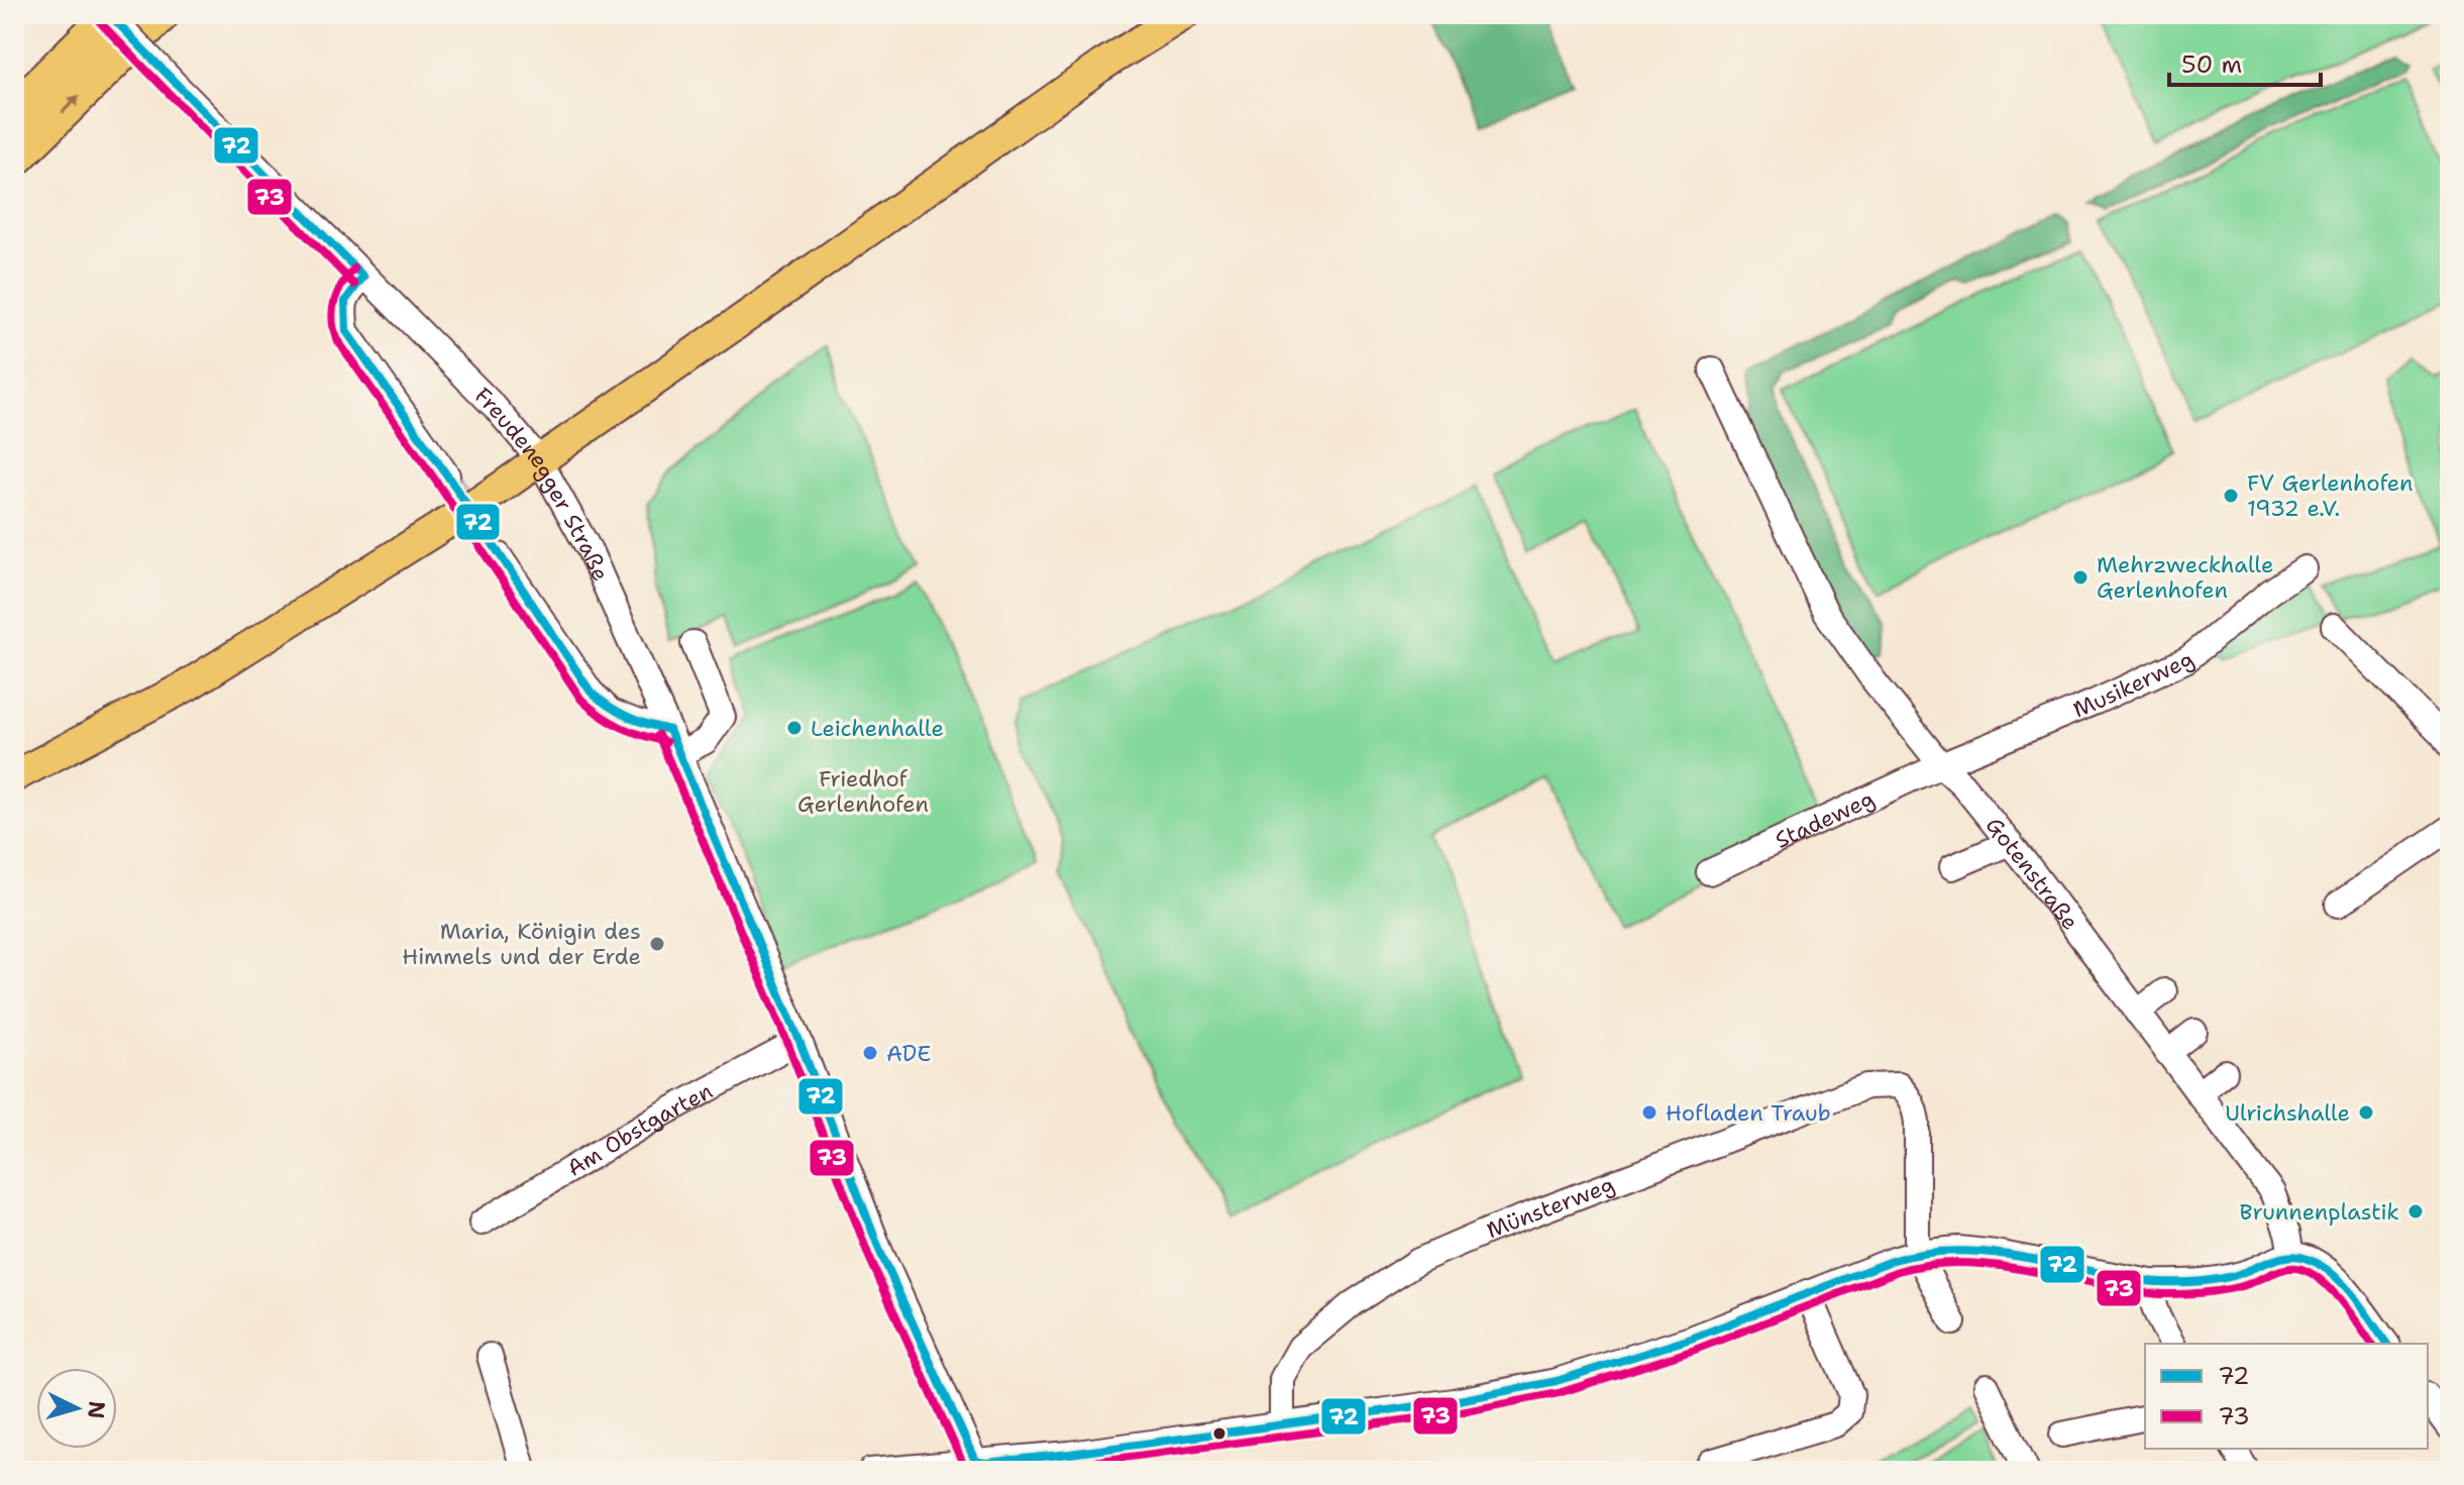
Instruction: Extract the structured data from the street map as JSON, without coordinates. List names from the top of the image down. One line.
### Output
{"streets":{"street":["Freudenegger Straße","Musikerweg","Stadeweg","Gotenstraße","Am Obstgarten","Münsterweg"]},"crossings":[["Freudenegger Straße","Am Obstgarten"],["Musikerweg","Stadeweg"],["Musikerweg","Gotenstraße"],["Stadeweg","Gotenstraße"]],"parks":["Friedhof Gerlenhofen"],"places":["FV Gerlenhofen 1932 e.V.","Mehrzweckhalle Gerlenhofen","Leichenhalle","Maria, Königin des Himmels und der Erde","ADE","Hofladen Traub","Ulrichshalle","Brunnenplastik"],"lines":["transit line 72","transit line 73"],"legend":["72","73"],"scale_bar":"50 m","north":"right"}
